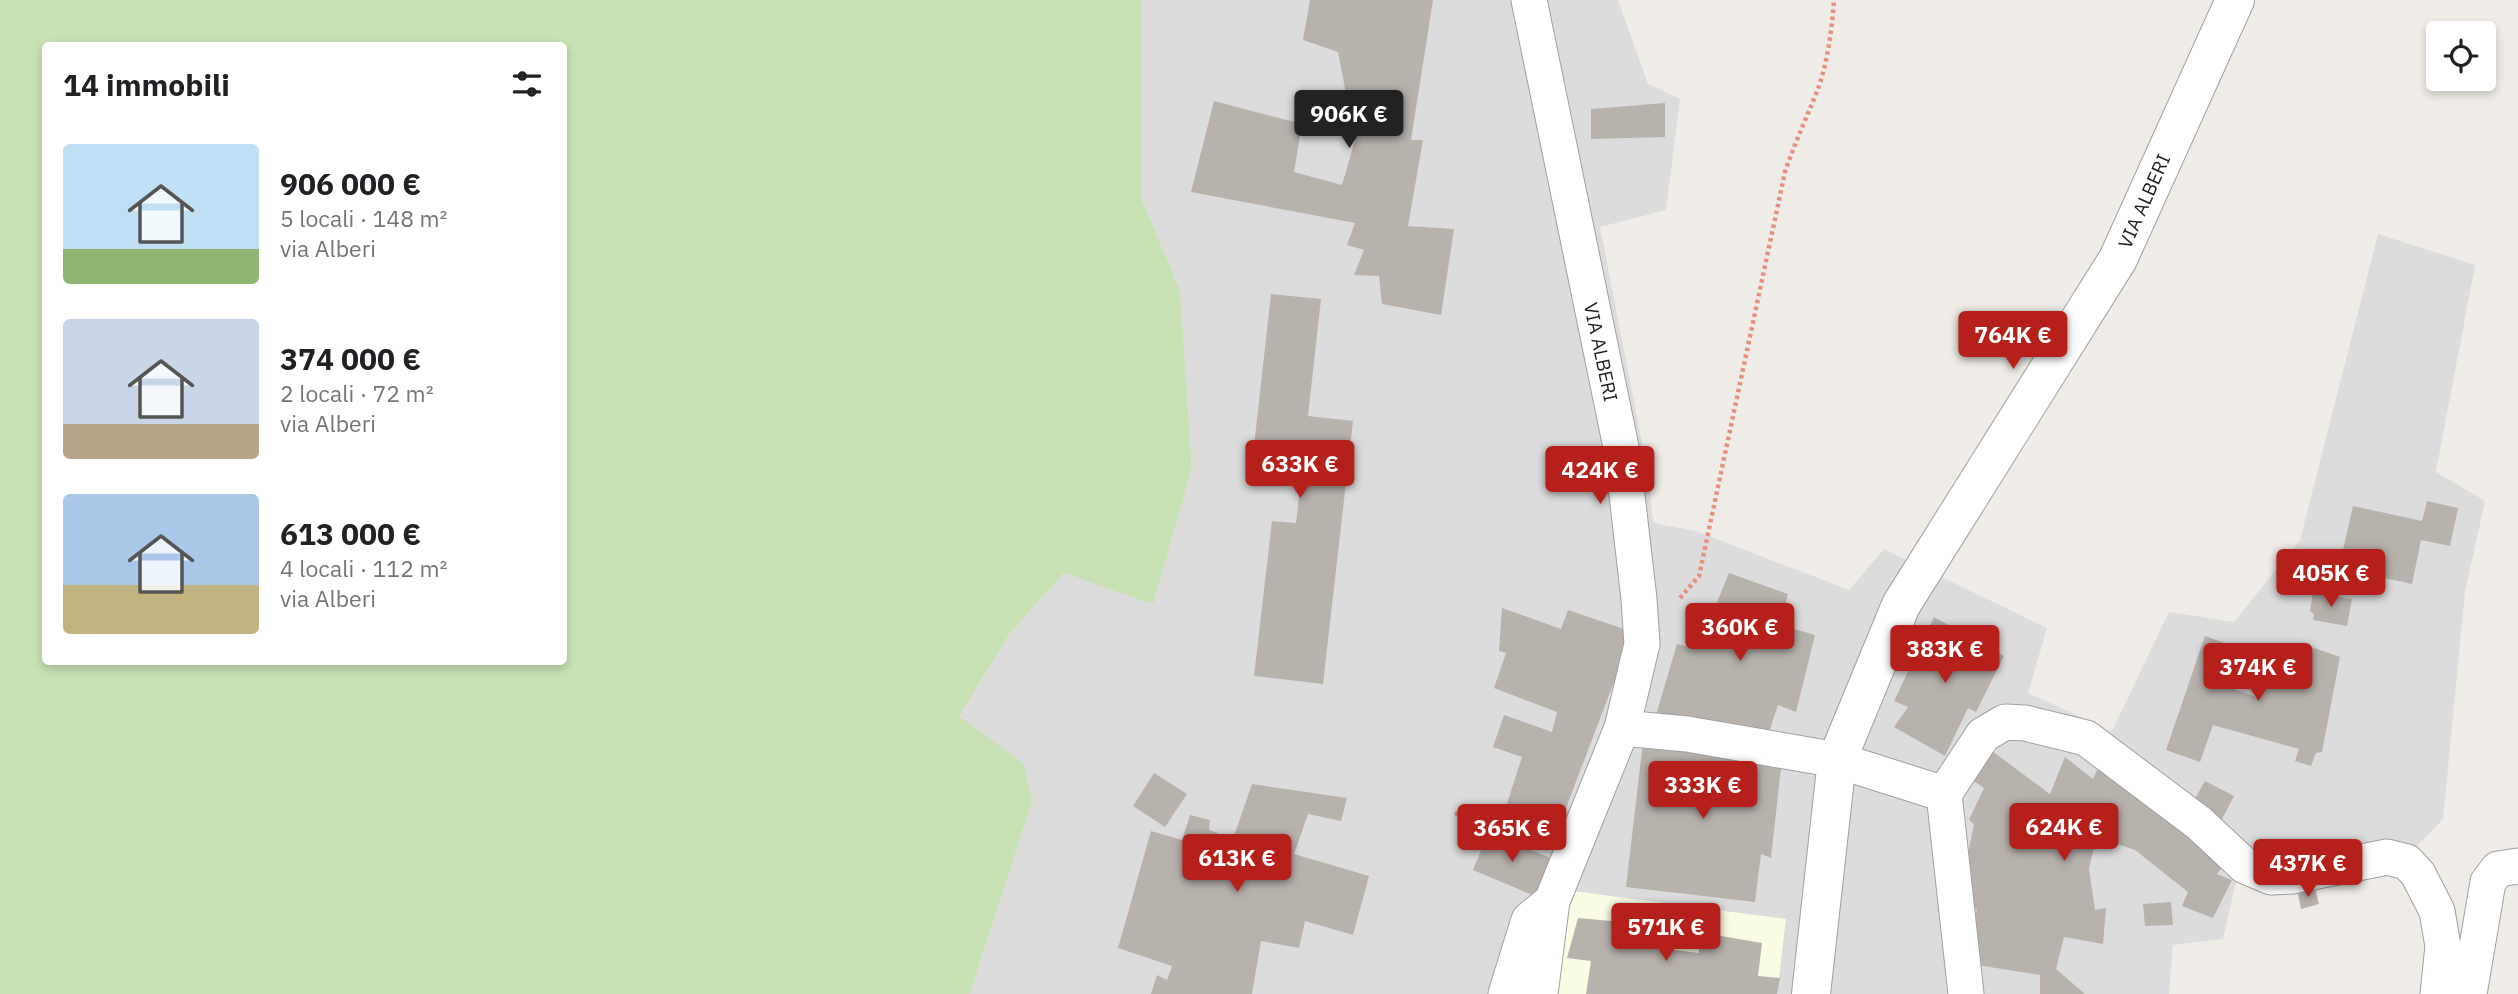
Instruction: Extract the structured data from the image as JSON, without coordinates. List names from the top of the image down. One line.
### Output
{"streets":{"street":["VIA ALBERI"]},"page":{"heading":"14 immobili","price":["906K €","764K €","633K €","424K €","405K €","360K €","383K €","374K €","333K €","624K €","365K €","613K €","437K €","571K €"],"list":[{"name":"906 000 €","note":"5 locali · 148 m² · via Alberi"},{"name":"374 000 €","note":"2 locali · 72 m² · via Alberi"},{"name":"613 000 €","note":"4 locali · 112 m² · via Alberi"}]}}
